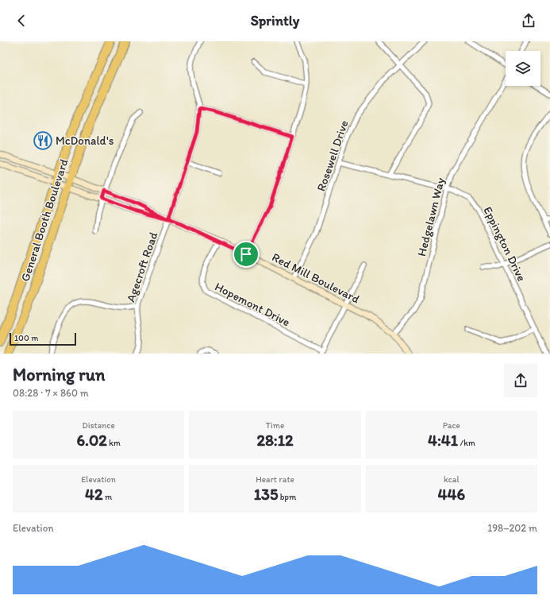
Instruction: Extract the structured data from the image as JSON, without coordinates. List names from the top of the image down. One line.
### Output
{"streets":{"highway":["General Booth Boulevard"],"street":["Rosewell Drive","Hedgelawn Way","Eppington Drive","Agecroft Road","Red Mill Boulevard","Hopemont Drive"]},"crossings":[["Rosewell Drive","Eppington Drive"],["Rosewell Drive","Red Mill Boulevard"],["Hedgelawn Way","Eppington Drive"],["Hedgelawn Way","Red Mill Boulevard"],["General Booth Boulevard","Red Mill Boulevard"],["Agecroft Road","Red Mill Boulevard"],["Red Mill Boulevard","Hopemont Drive"]],"places":{"restaurant":["McDonald's"]},"scale_bar":"100 m","page":{"header":"Sprintly","scale":"100 m","heading":["Morning run","08:28 · 7 × 860 m"],"stats":[["Distance","6.02 km"],["Time","28:12"],["Pace","4:41 /km"],["Elevation","42 m"],["Heart rate","135 bpm"],["kcal","446"]],"chart":["Elevation","198–202 m"]}}
